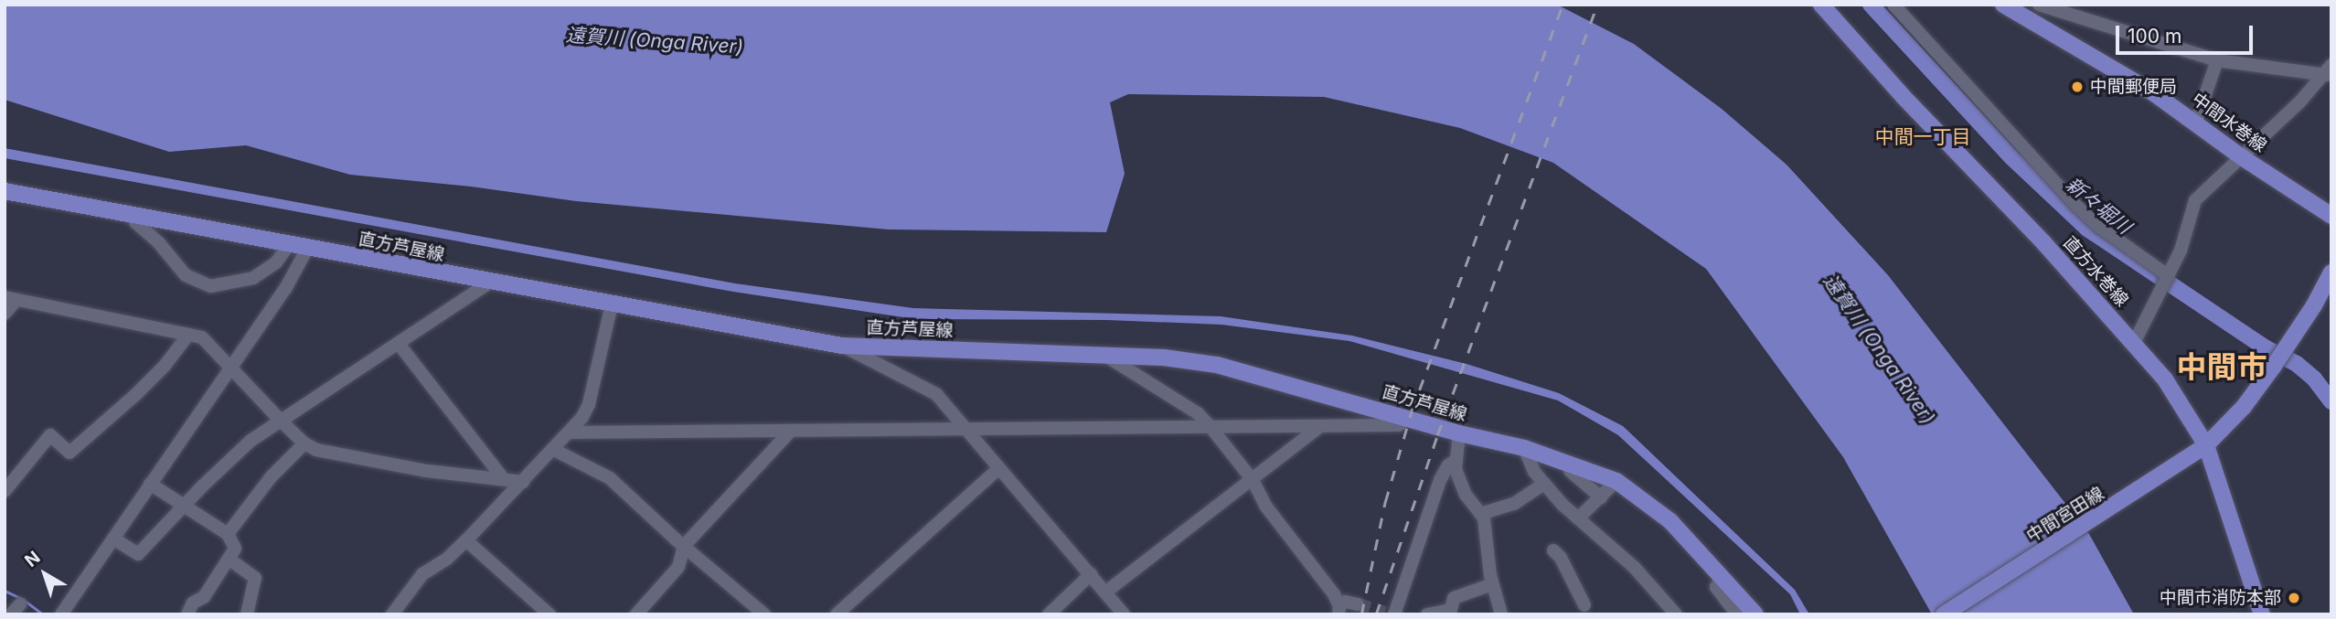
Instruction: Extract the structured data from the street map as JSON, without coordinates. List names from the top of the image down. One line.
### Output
{"streets":{"main road":["中間水巻線","直方芦屋線","直方水巻線","中間宮田線"]},"crossings":[["直方水巻線","中間宮田線"]],"districts":["中間一丁目","中間市"],"water":["遠賀川 (Onga River)","新々堀川"],"places":["中間郵便局","中間市消防本部"],"scale_bar":"100 m","north":"top left"}
